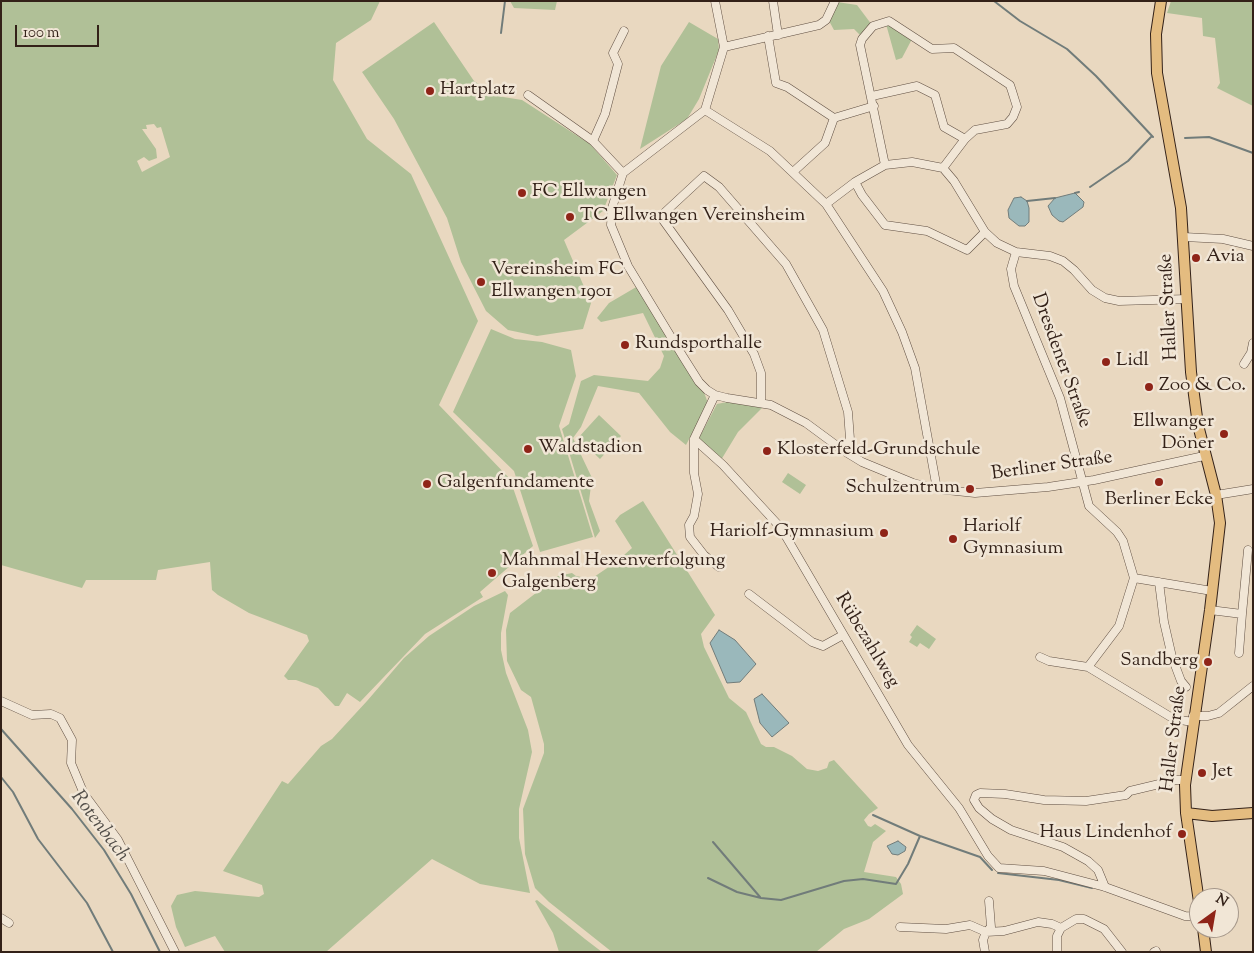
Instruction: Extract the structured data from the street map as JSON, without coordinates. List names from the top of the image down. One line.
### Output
{"streets":{"main road":["Haller Straße"],"street":["Dresdener Straße","Berliner Straße","Rübezahlweg"]},"crossings":[["Haller Straße","Berliner Straße"],["Dresdener Straße","Berliner Straße"]],"water":["Rotenbach"],"places":["Hartplatz","FC Ellwangen","TC Ellwangen Vereinsheim","Avia","Vereinsheim FC Ellwangen 1901","Rundsporthalle","Lidl","Zoo & Co.","Ellwanger Döner","Waldstadion","Klosterfeld-Grundschule","Berliner Ecke","Galgenfundamente","Schulzentrum","Hariolf-Gymnasium","Hariolf Gymnasium","Mahnmal Hexenverfolgung Galgenberg","Sandberg","Jet","Haus Lindenhof"],"scale_bar":"100 m","north":"top right"}
